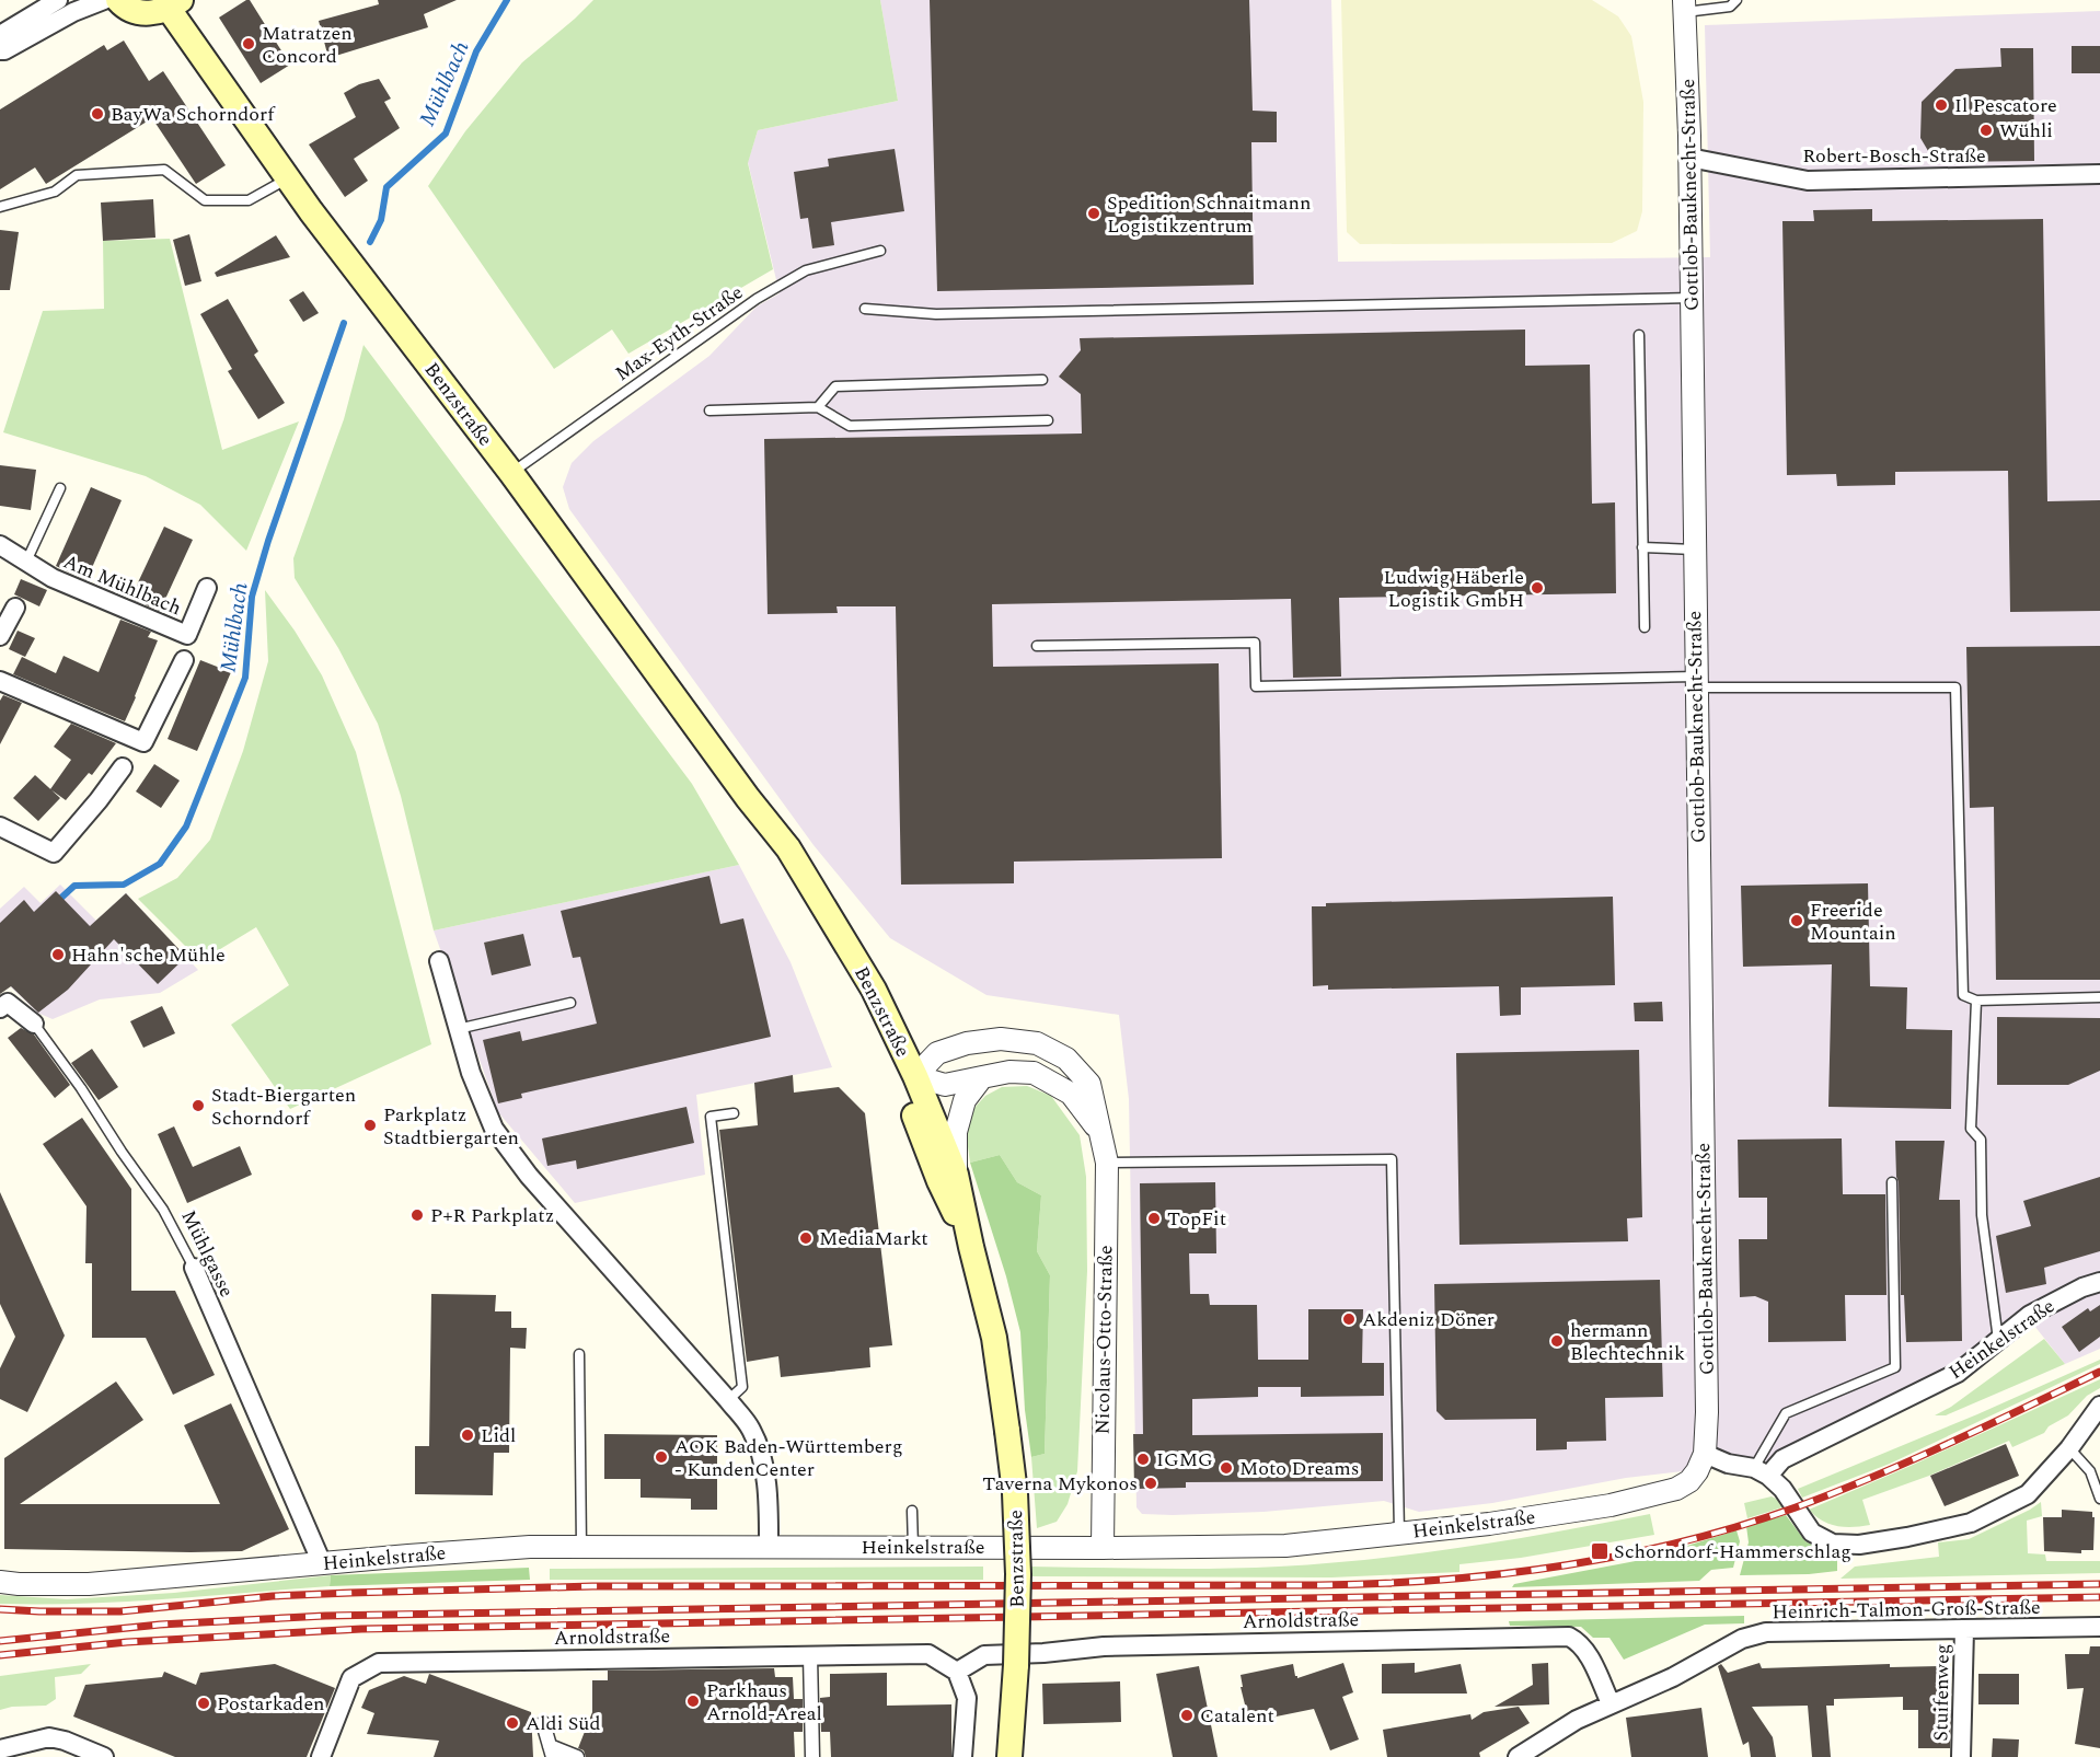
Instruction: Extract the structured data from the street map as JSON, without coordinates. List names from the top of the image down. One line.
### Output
{"streets":{"main road":["Benzstraße"],"street":["Robert-Bosch-Straße","Gottlob-Bauknecht-Straße","Am Mühlbach","Mühlgasse","Heinkelstraße","Nicolaus-Otto-Straße","Heinrich-Talmon-Groß-Straße","Arnoldstraße","Stuifenweg"],"lane":["Max-Eyth-Straße"]},"crossings":[["Robert-Bosch-Straße","Gottlob-Bauknecht-Straße"],["Gottlob-Bauknecht-Straße","Heinkelstraße"],["Max-Eyth-Straße","Benzstraße"],["Benzstraße","Nicolaus-Otto-Straße"],["Mühlgasse","Heinkelstraße"],["Heinkelstraße","Nicolaus-Otto-Straße"],["Heinrich-Talmon-Groß-Straße","Arnoldstraße"],["Heinrich-Talmon-Groß-Straße","Stuifenweg"]],"water":["Mühlbach"],"places":{"other":["Matratzen Concord","Il Pescatore","BayWa Schorndorf","Wühli","Spedition Schnaitmann Logistikzentrum","Ludwig Häberle Logistik GmbH","Freeride Mountain","Hahn'sche Mühle","Stadt-Biergarten Schorndorf","Parkplatz Stadtbiergarten","P+R Parkplatz","TopFit","MediaMarkt","Akdeniz Döner","hermann Blechtechnik","Lidl","AOK Baden-Württemberg - KundenCenter","IGMG","Moto Dreams","Taverna Mykonos","Parkhaus Arnold-Areal","Postarkaden","Catalent","Aldi Süd"],"transit":["Schorndorf-Hammerschlag"]}}
